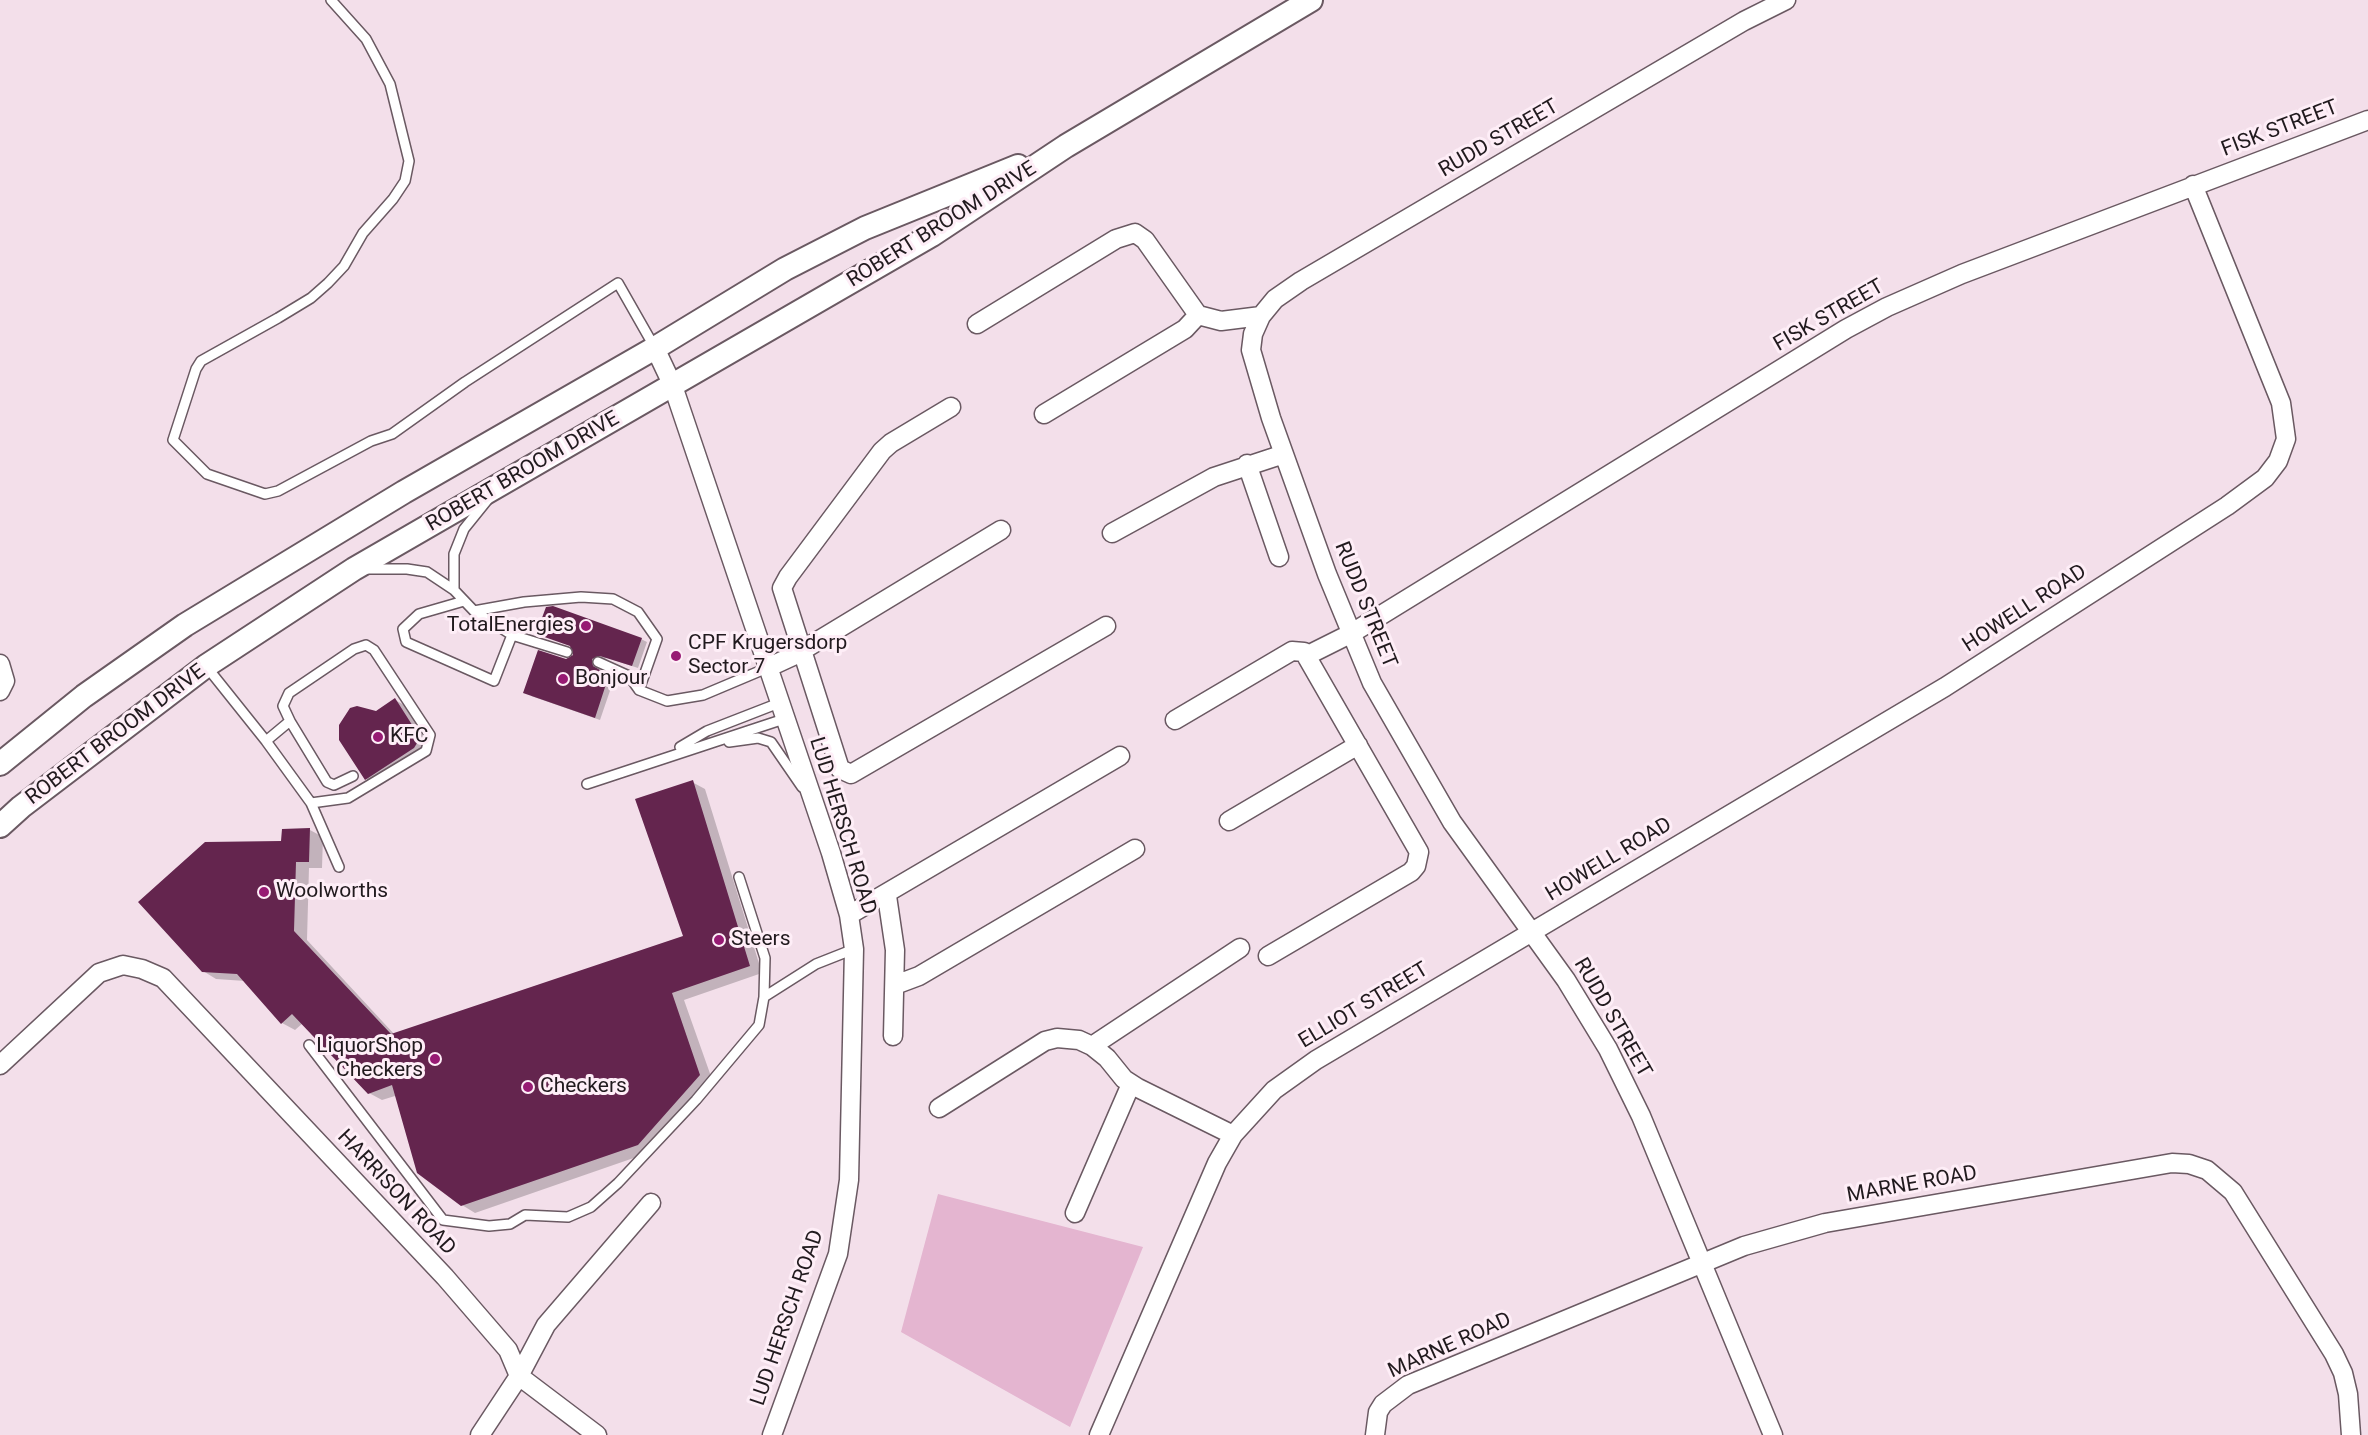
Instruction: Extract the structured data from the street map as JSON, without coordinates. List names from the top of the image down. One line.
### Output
{"streets":{"street":["FISK STREET","RUDD STREET","ROBERT BROOM DRIVE","HOWELL ROAD","LUD HERSCH ROAD","ELLIOT STREET","MARNE ROAD","HARRISON ROAD"]},"crossings":[["FISK STREET","RUDD STREET"],["FISK STREET","HOWELL ROAD"],["RUDD STREET","HOWELL ROAD"],["RUDD STREET","ELLIOT STREET"],["RUDD STREET","MARNE ROAD"],["ROBERT BROOM DRIVE","LUD HERSCH ROAD"],["HOWELL ROAD","ELLIOT STREET"]],"places":["TotalEnergies","CPF Krugersdorp Sector 7","Bonjour","KFC","Woolworths","Steers","LiquorShop Checkers","Checkers"]}
